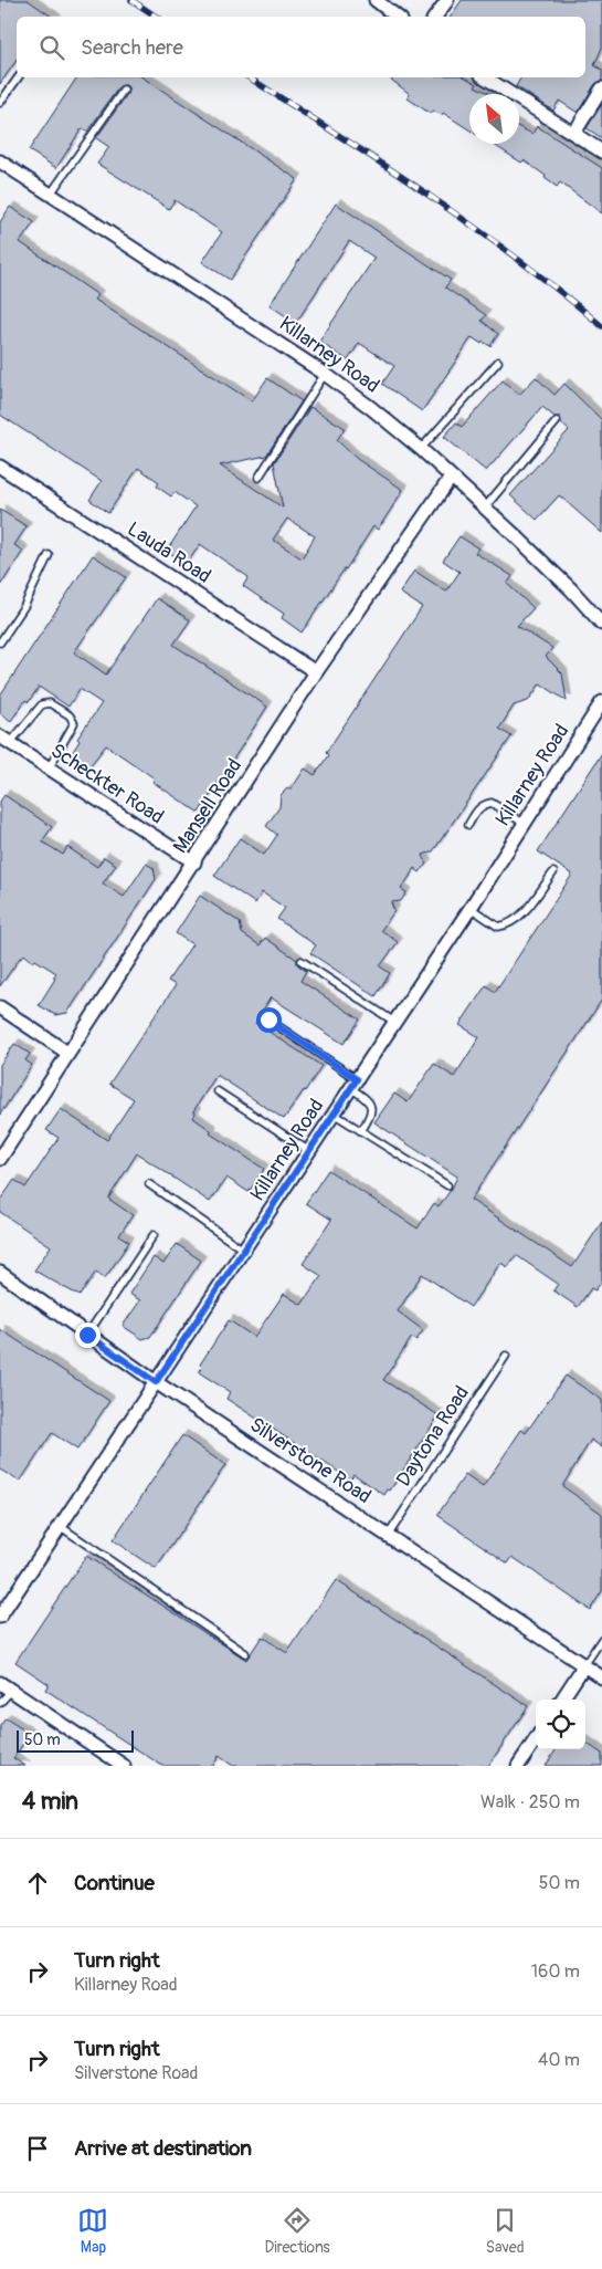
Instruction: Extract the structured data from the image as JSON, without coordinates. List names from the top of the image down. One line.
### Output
{"streets":{"street":["Killarney Road","Lauda Road","Scheckter Road","Mansell Road","Silverstone Road"],"lane":["Daytona Road"]},"crossings":[["Killarney Road","Mansell Road"],["Killarney Road","Silverstone Road"],["Lauda Road","Mansell Road"],["Scheckter Road","Mansell Road"],["Daytona Road","Silverstone Road"]],"scale_bar":"50 m","north":"top left","page":{"search":"Search here","scale":"50 m","heading":["4 min","Walk · 250 m"],"list":[["Continue","50 m"],["Turn right","Killarney Road","160 m"],["Turn right","Silverstone Road","40 m"],"Arrive at destination"],"nav":["Map","Directions","Saved"]}}
